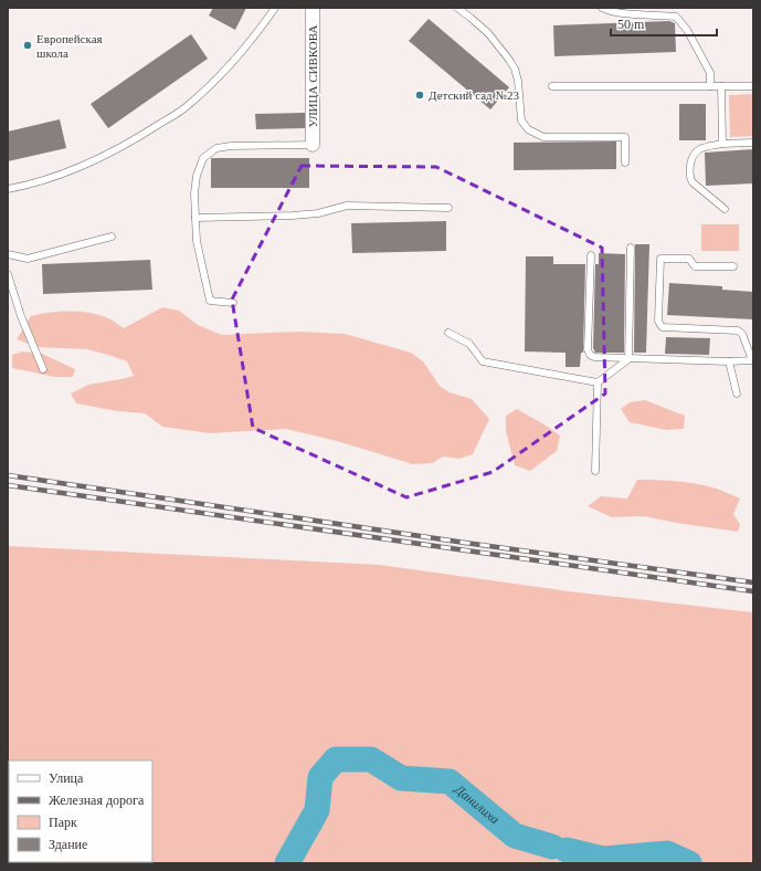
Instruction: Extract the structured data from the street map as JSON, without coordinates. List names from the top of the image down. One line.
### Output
{"streets":{"street":["УЛИЦА СИВКОВА"]},"water":["Данилиха"],"places":["Европейская школа","Детский сад №23"],"legend":["Улица","Железная дорога","Парк","Здание"],"scale_bar":"50 m"}
